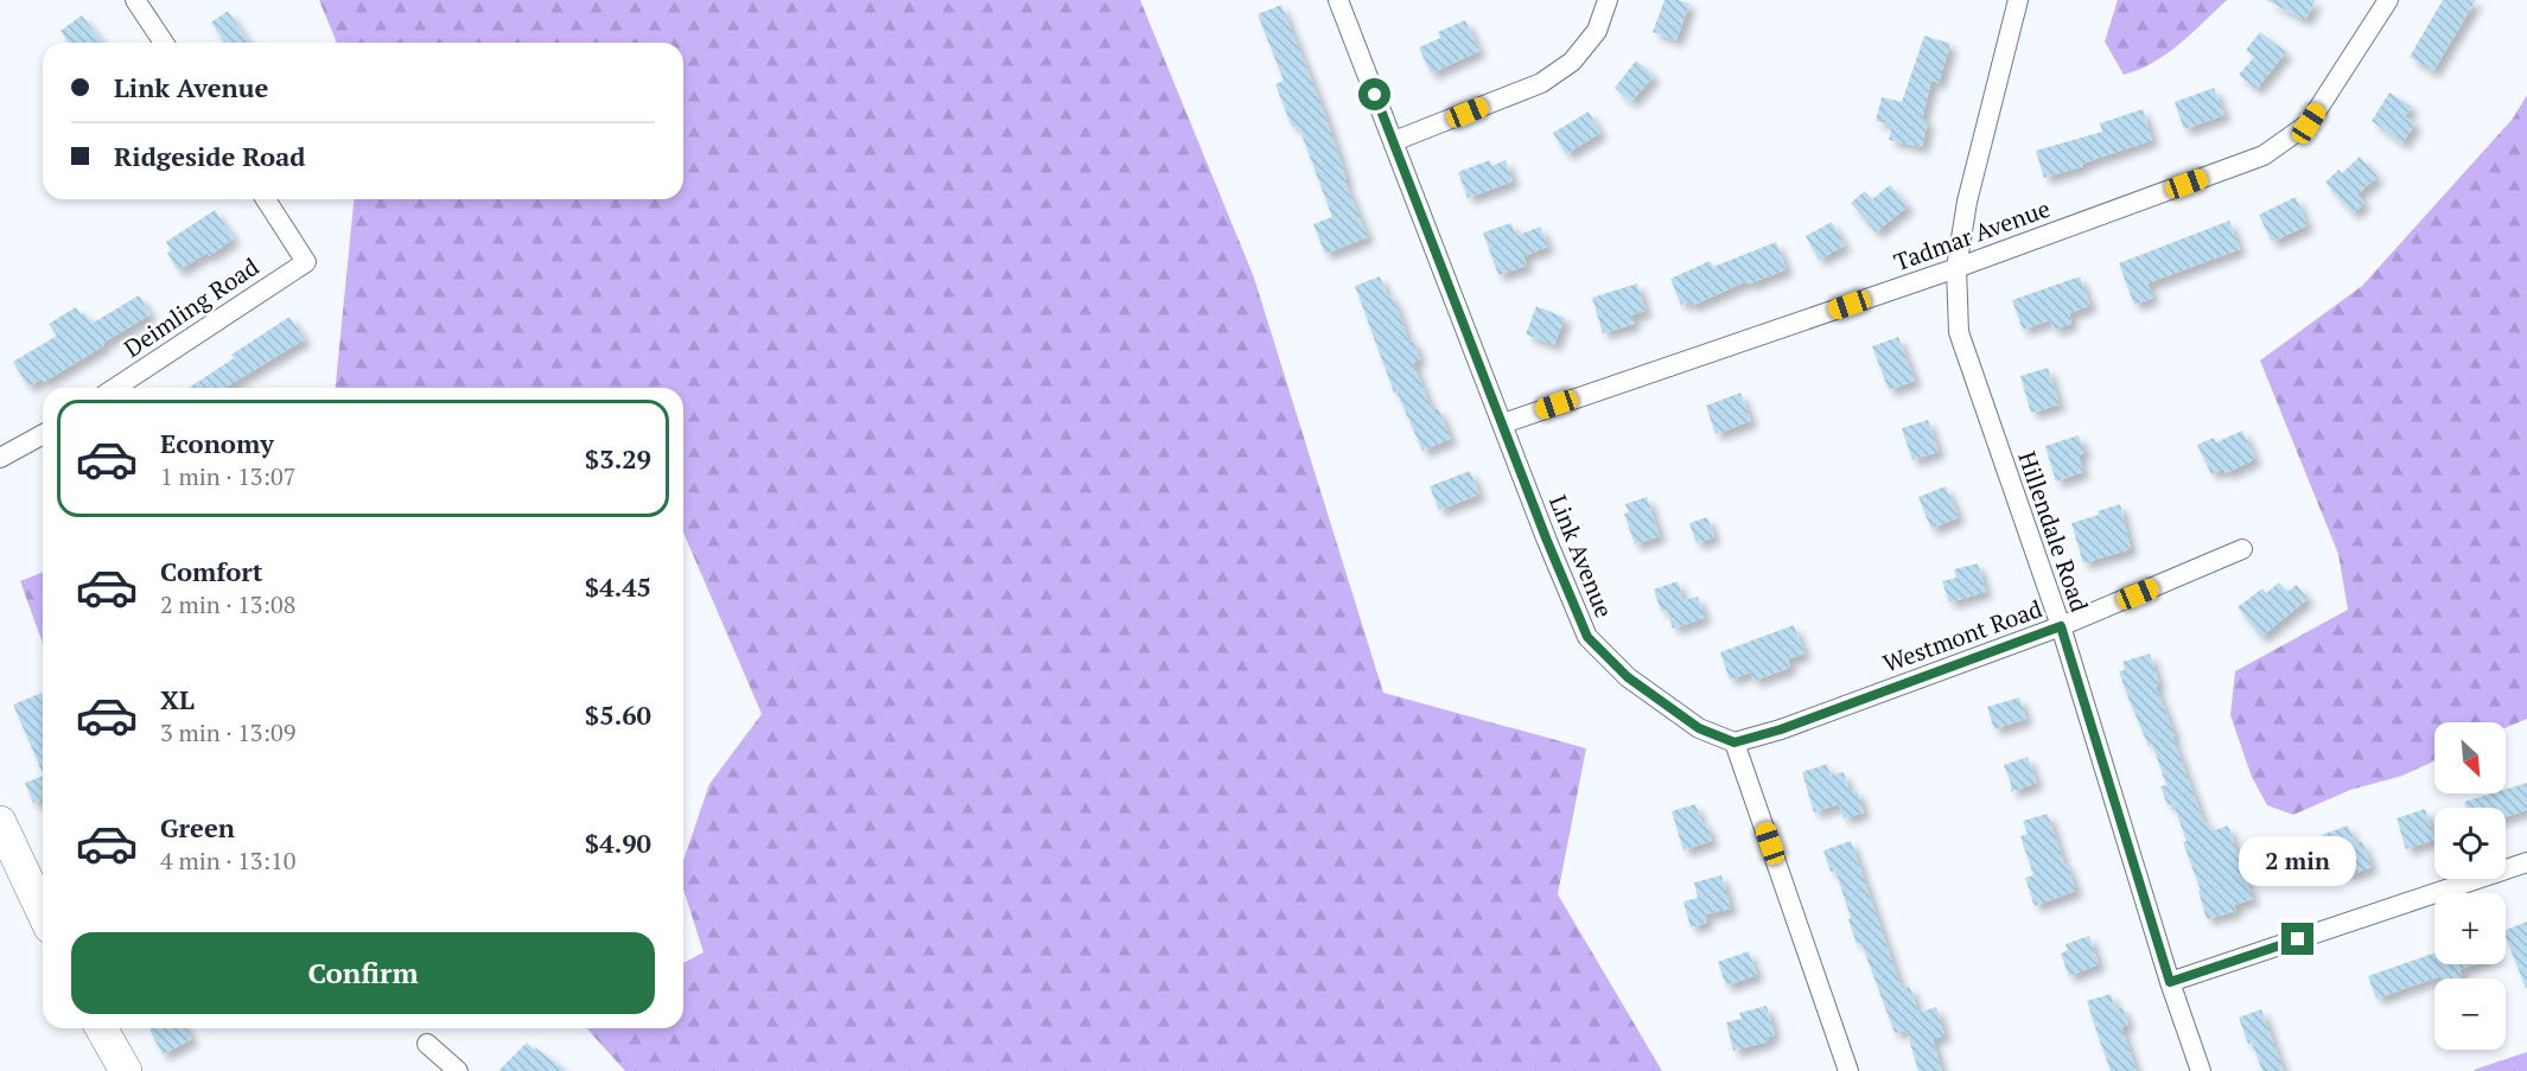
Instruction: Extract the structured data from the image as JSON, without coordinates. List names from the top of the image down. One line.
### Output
{"streets":{"street":["Tadmar Avenue","Deimling Road","Hillendale Road","Link Avenue","Westmont Road"]},"crossings":[["Tadmar Avenue","Hillendale Road"],["Tadmar Avenue","Link Avenue"],["Hillendale Road","Westmont Road"],["Link Avenue","Westmont Road"]],"north":"bottom right","page":{"banner":["Link Avenue","Ridgeside Road"],"list":[{"name":"Economy","note":"1 min · 13:07","value":"$3.29"},{"name":"Comfort","note":"2 min · 13:08","value":"$4.45"},{"name":"XL","note":"3 min · 13:09","value":"$5.60"},{"name":"Green","note":"4 min · 13:10","value":"$4.90"}],"map_buttons":["+","−"],"bubble":"2 min","buttons":"Confirm"}}
